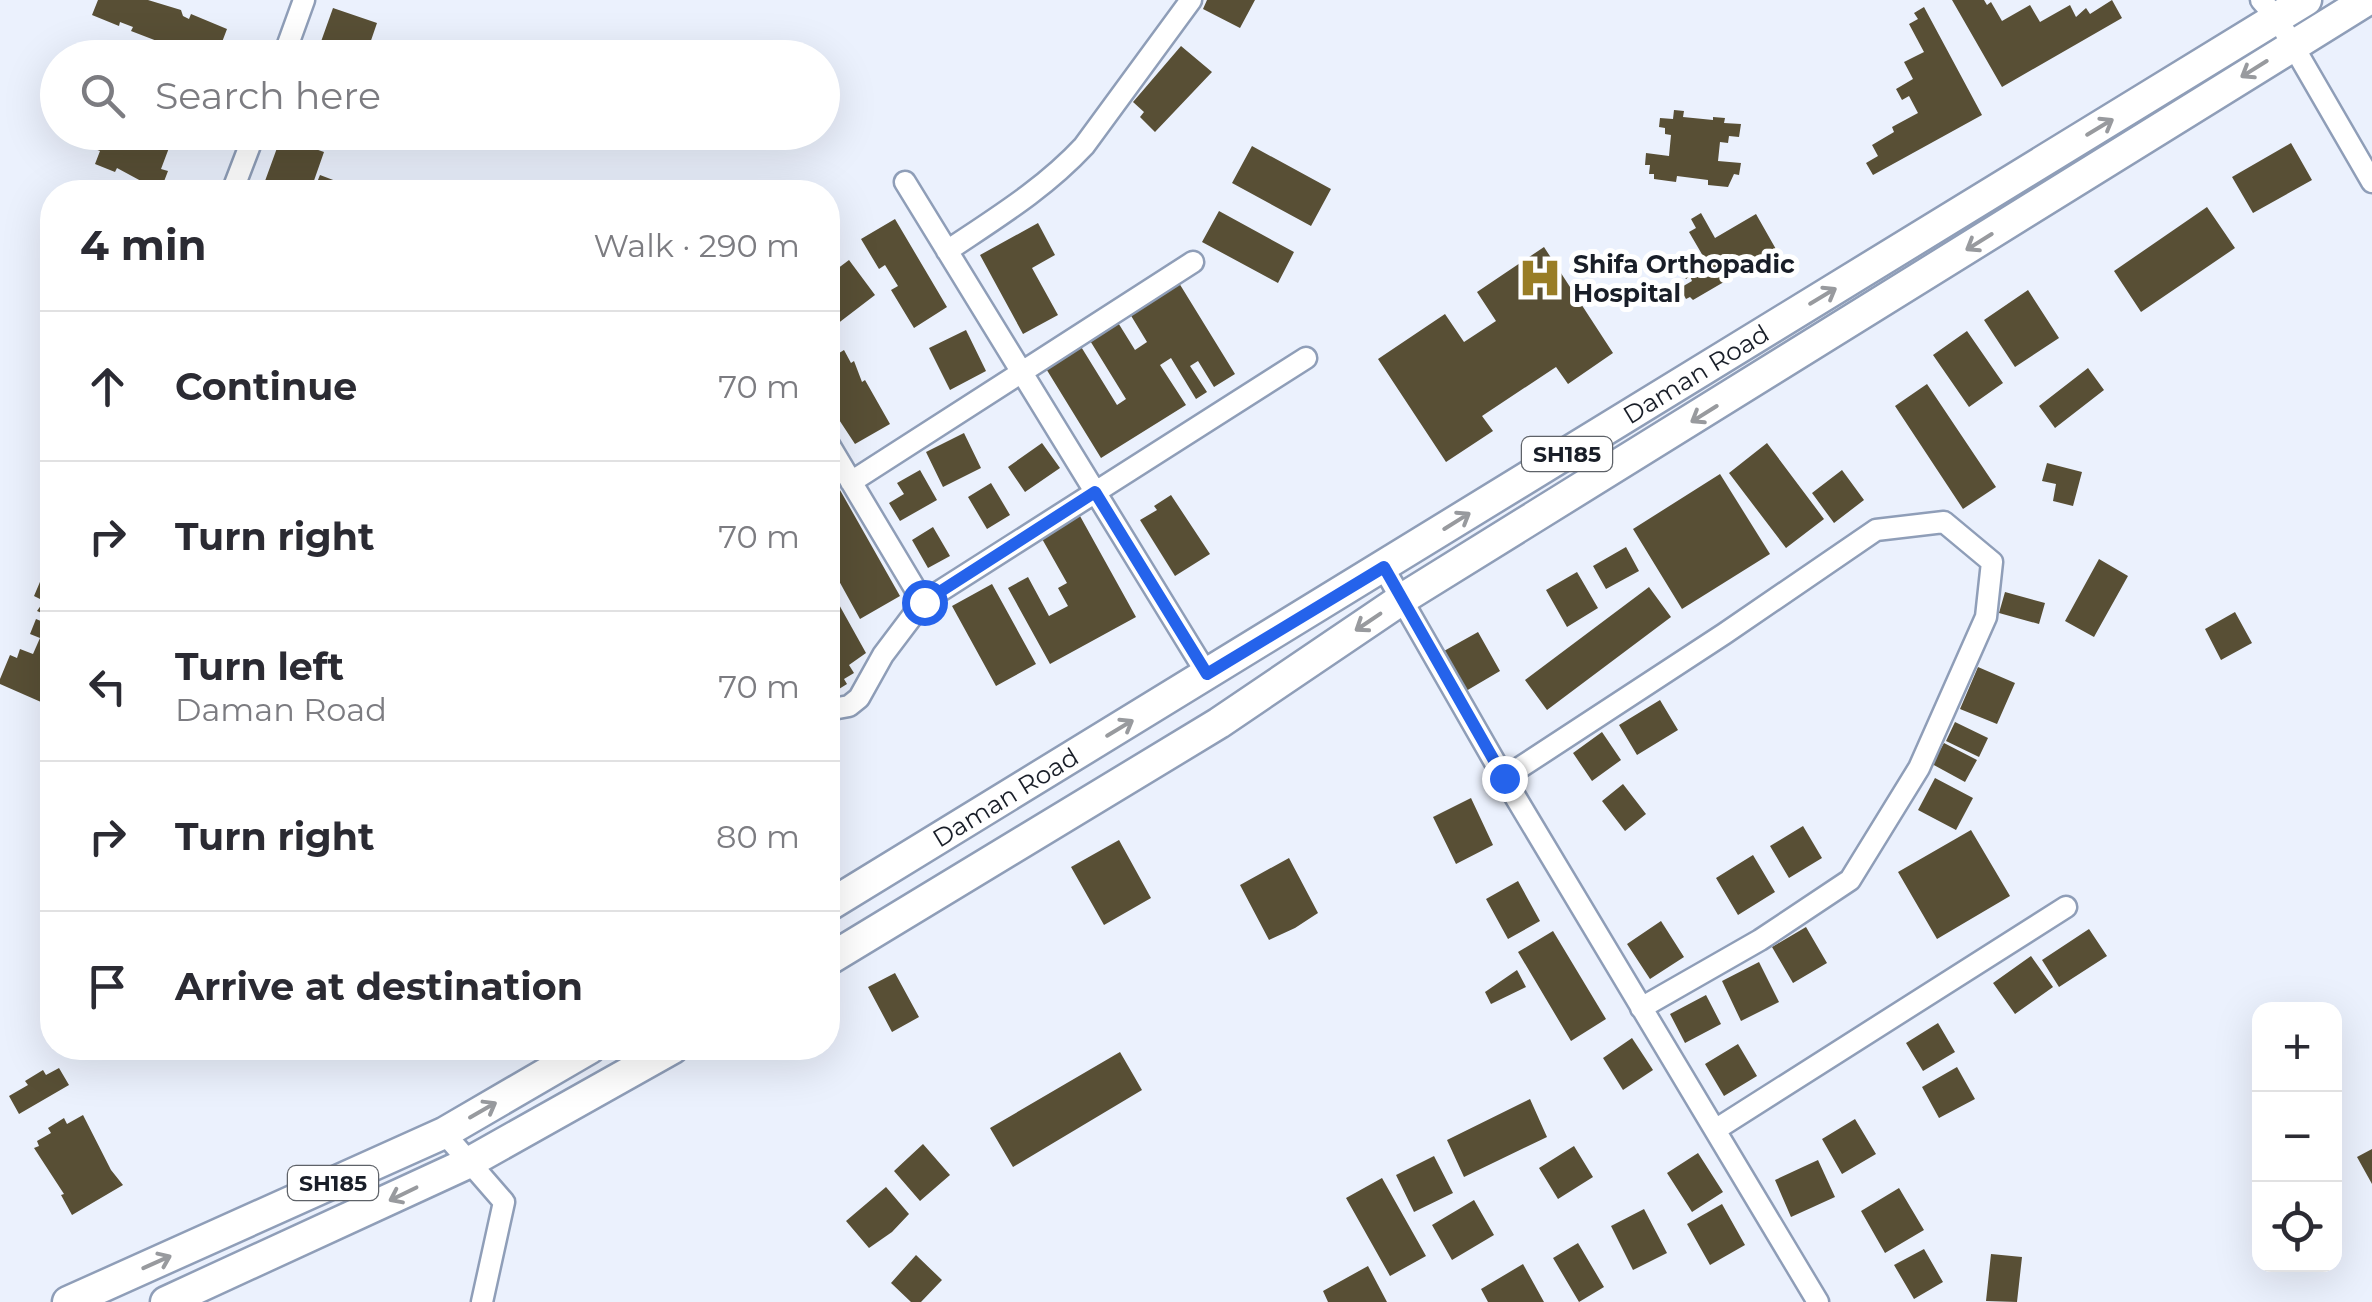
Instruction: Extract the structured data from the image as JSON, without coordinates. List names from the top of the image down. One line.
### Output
{"streets":{"main road":["Daman Road","SH185"]},"places":{"hospital":["Shifa Orthopadic Hospital"]},"page":{"search":"Search here","heading":["4 min","Walk · 290 m"],"list":[["Continue","70 m"],["Turn right","70 m"],["Turn left","Daman Road","70 m"],["Turn right","80 m"],"Arrive at destination"],"map_buttons":["+","−"]}}
